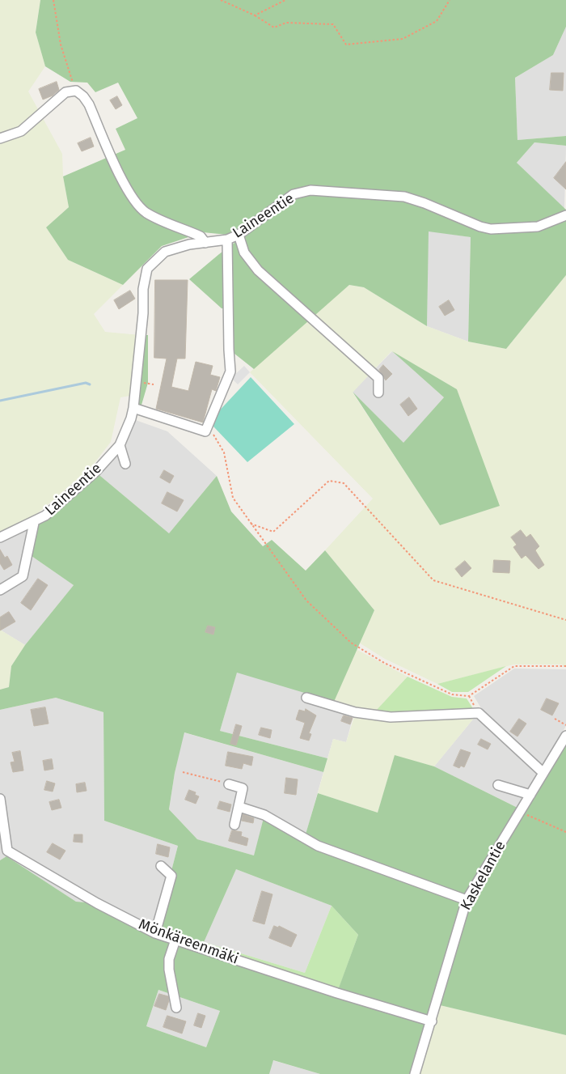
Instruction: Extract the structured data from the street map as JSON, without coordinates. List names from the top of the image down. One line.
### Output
{"streets":{"street":["Laineentie","Kaskelantie","Mönkäreenmäki"]},"crossings":[["Kaskelantie","Mönkäreenmäki"]]}
